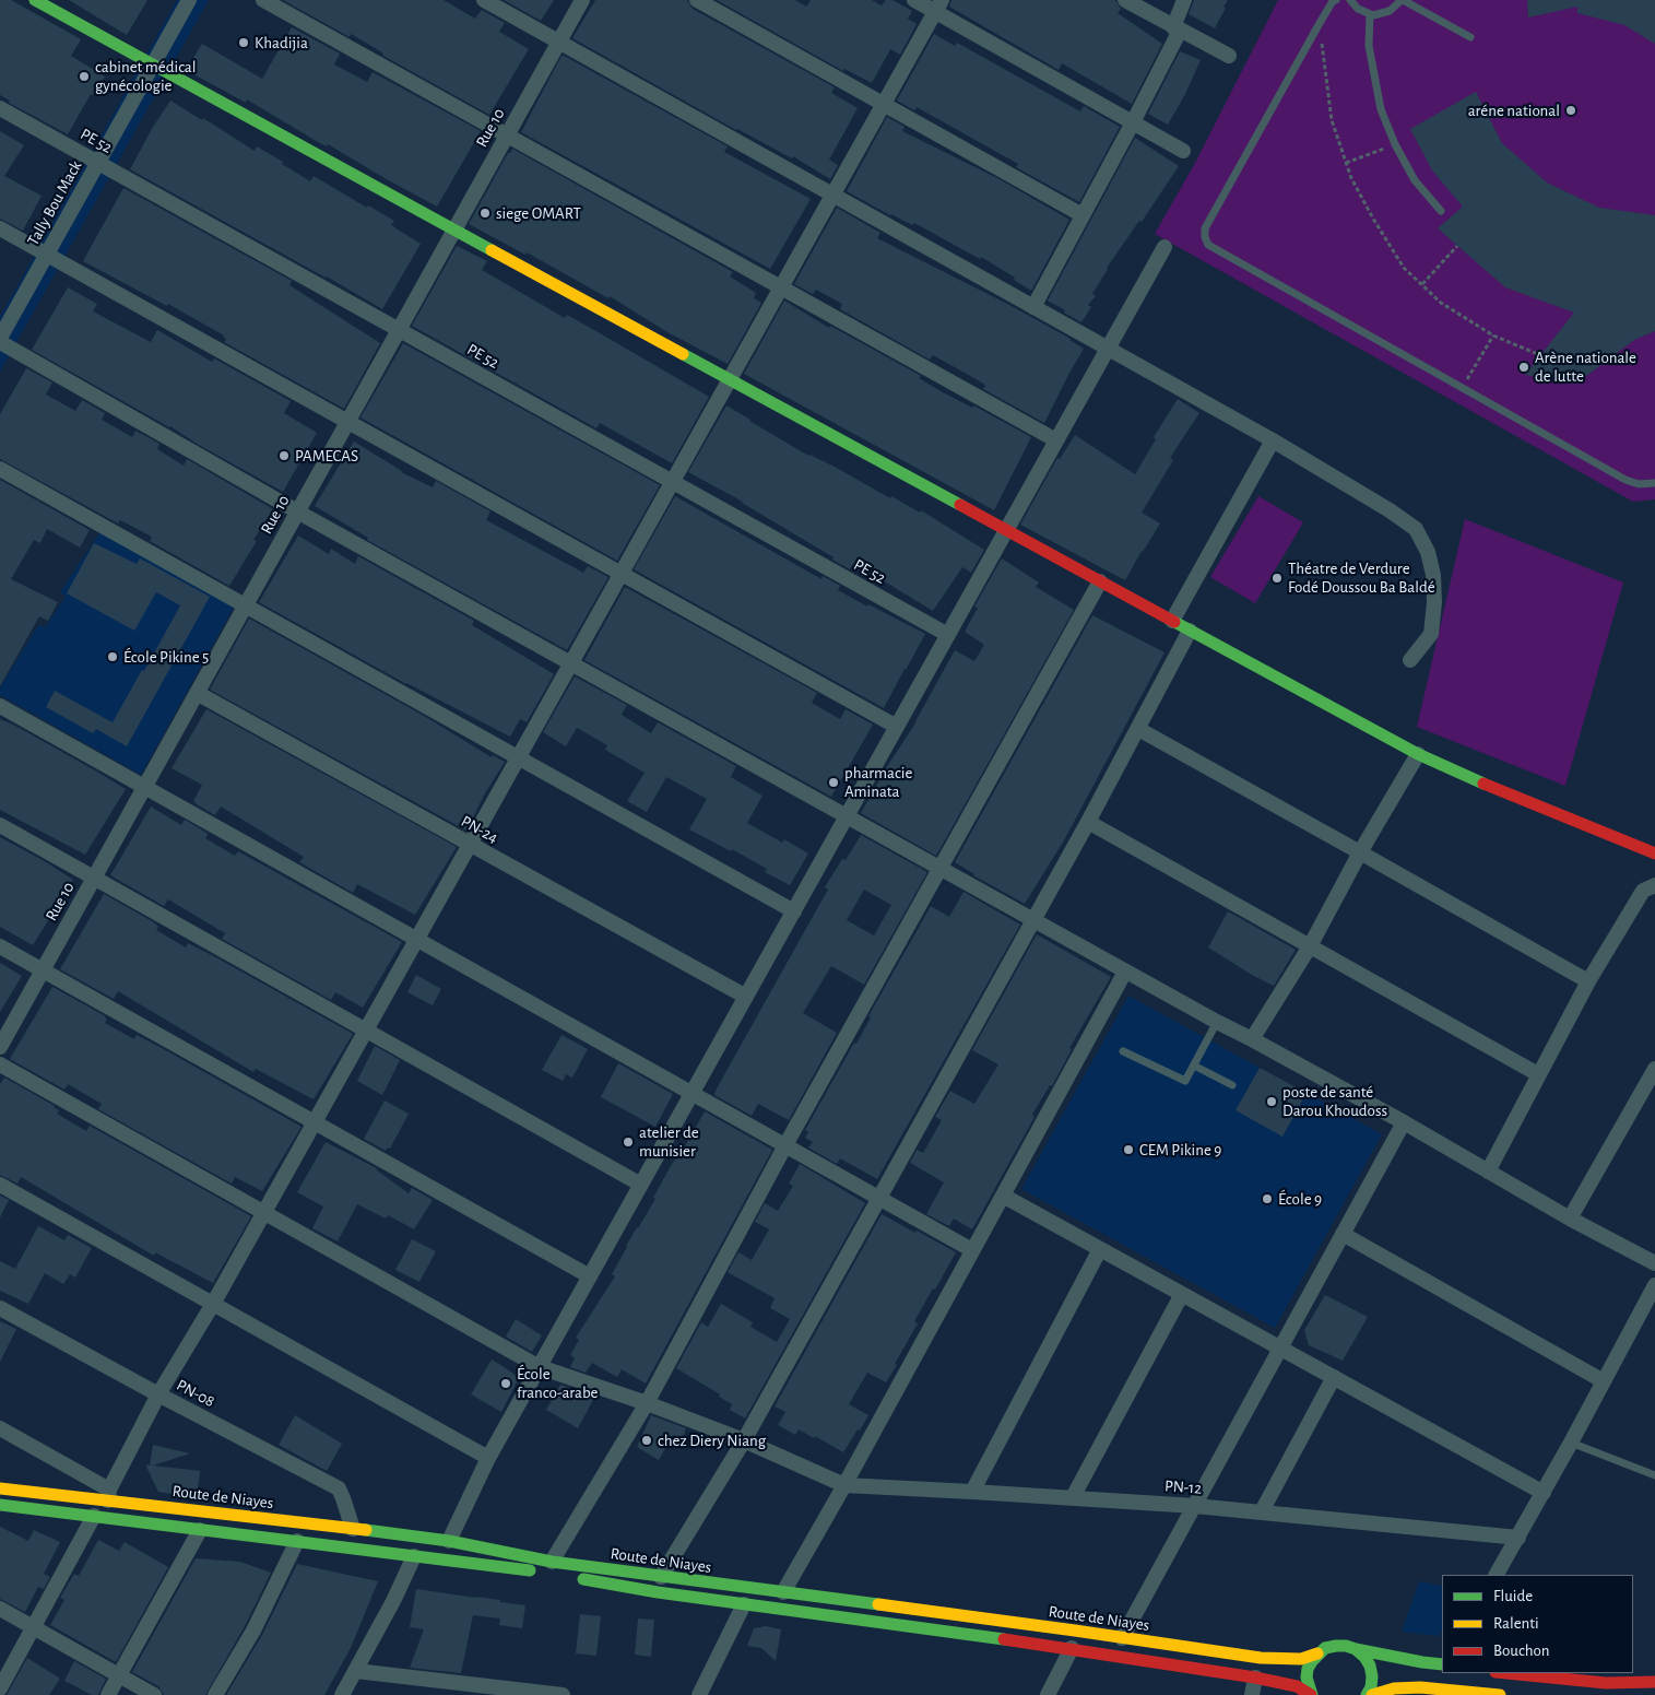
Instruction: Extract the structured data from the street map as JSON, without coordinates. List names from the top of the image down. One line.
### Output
{"streets":{"main road":["Route de Niayes"],"street":["Rue 10","PE 52","Tally Bou Mack","PN-24","PN-08","PN-12"]},"crossings":[["Rue 10","PE 52"],["Rue 10","PN-24"],["PE 52","Tally Bou Mack"],["PN-08","Route de Niayes"]],"places":["Khadijia","cabinet médical gynécologie","aréne national","siege OMART","Arène nationale de lutte","PAMECAS","Théatre de Verdure Fodé Doussou Ba Baldé","École Pikine 5","pharmacie Aminata","poste de santé Darou Khoudoss","atelier de munisier","CEM Pikine 9","École 9","École franco-arabe","chez Diery Niang"],"legend":["Fluide","Ralenti","Bouchon"]}
